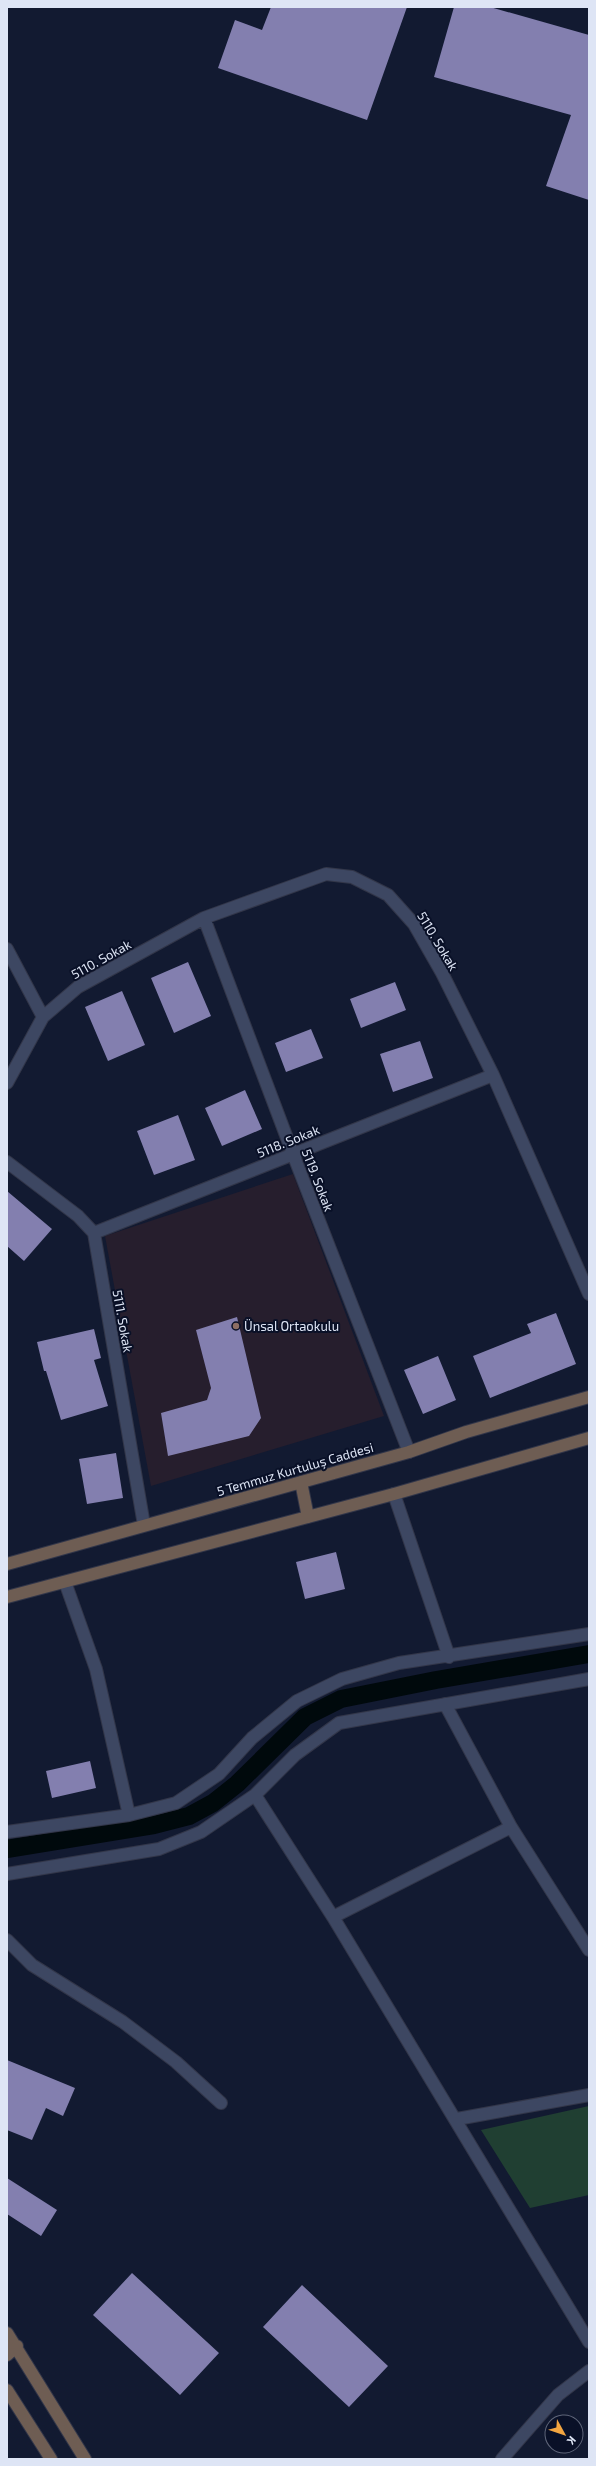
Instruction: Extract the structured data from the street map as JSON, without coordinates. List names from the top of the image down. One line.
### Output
{"streets":{"main road":["5 Temmuz Kurtuluş Caddesi"],"street":["5110. Sokak","5118. Sokak","5119. Sokak","5111. Sokak"]},"crossings":[["5110. Sokak","5118. Sokak"],["5110. Sokak","5119. Sokak"],["5118. Sokak","5119. Sokak"],["5118. Sokak","5111. Sokak"],["5119. Sokak","5 Temmuz Kurtuluş Caddesi"],["5111. Sokak","5 Temmuz Kurtuluş Caddesi"]],"places":["Ünsal Ortaokulu"],"north":"bottom right"}
